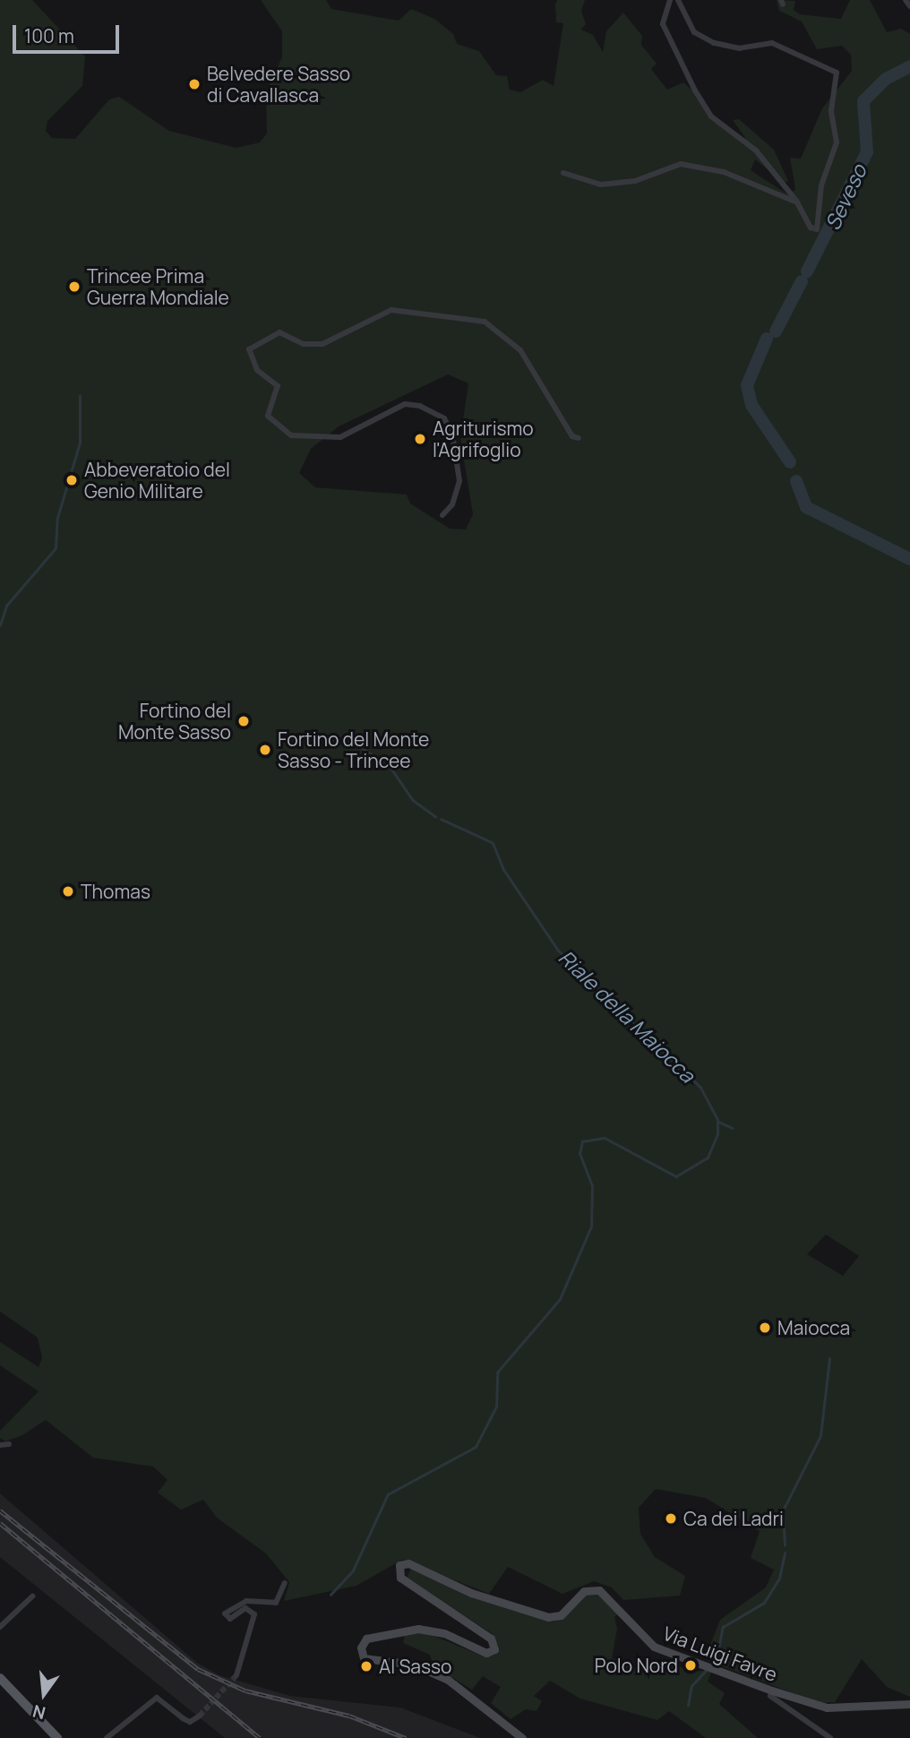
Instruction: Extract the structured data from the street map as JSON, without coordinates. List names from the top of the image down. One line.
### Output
{"streets":{"street":["Via Luigi Favre"]},"water":["Seveso","Riale della Maiocca"],"places":["Belvedere Sasso di Cavallasca","Trincee Prima Guerra Mondiale","Agriturismo l'Agrifoglio","Abbeveratoio del Genio Militare","Fortino del Monte Sasso","Fortino del Monte Sasso - Trincee","Thomas","Maiocca","Ca dei Ladri","Polo Nord","Al Sasso"],"scale_bar":"100 m","north":"bottom"}
